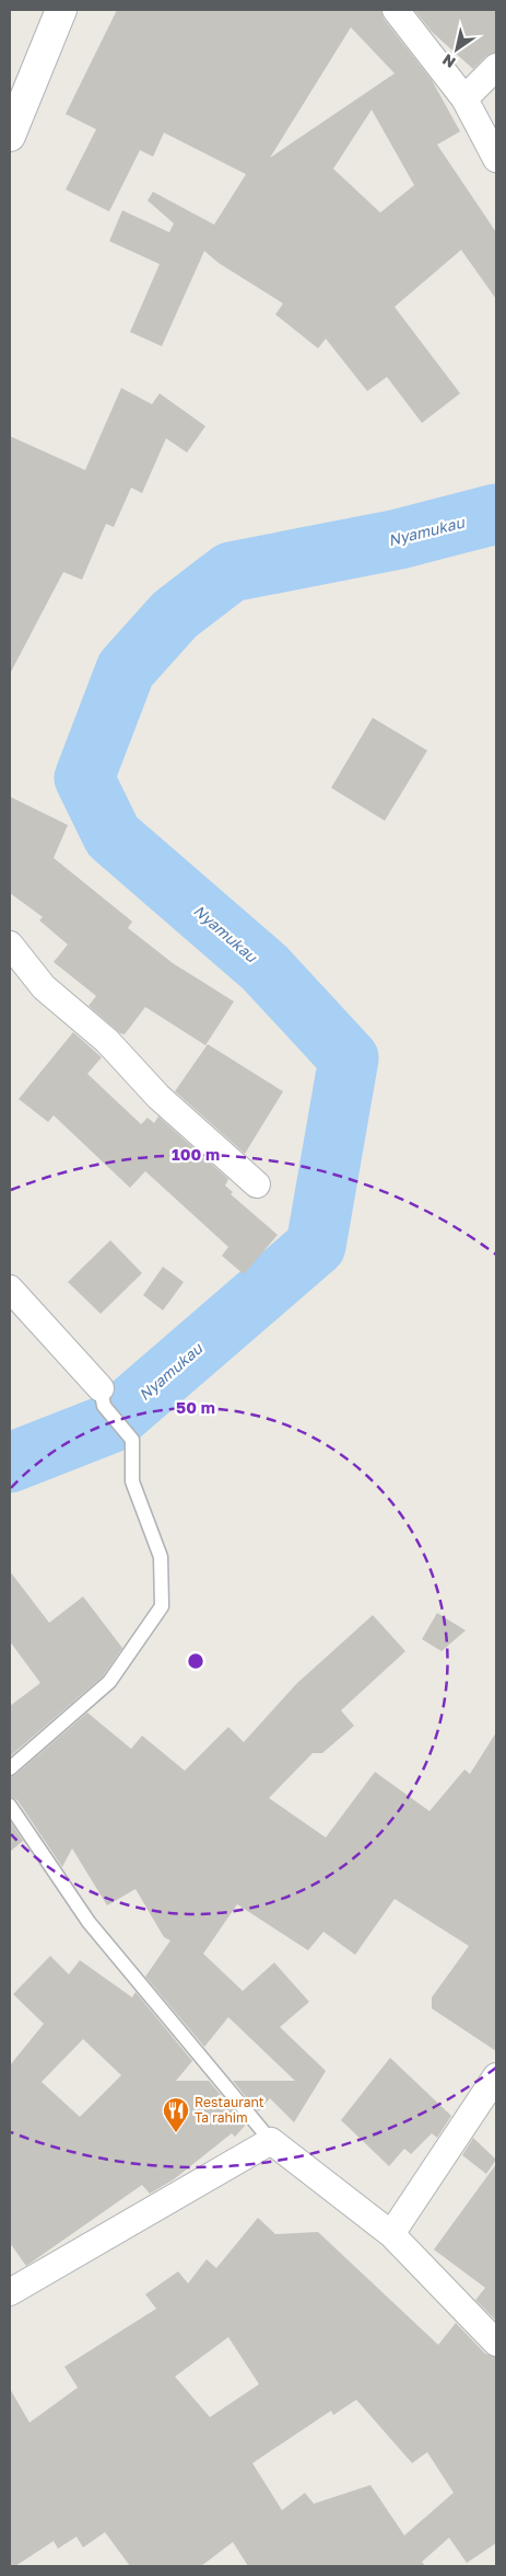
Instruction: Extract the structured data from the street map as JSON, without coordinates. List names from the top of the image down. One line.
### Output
{"water":["Nyamukau"],"places":{"restaurant":["Restaurant Ta rahim"]},"north":"bottom left","rings":["100 m","50 m"]}
